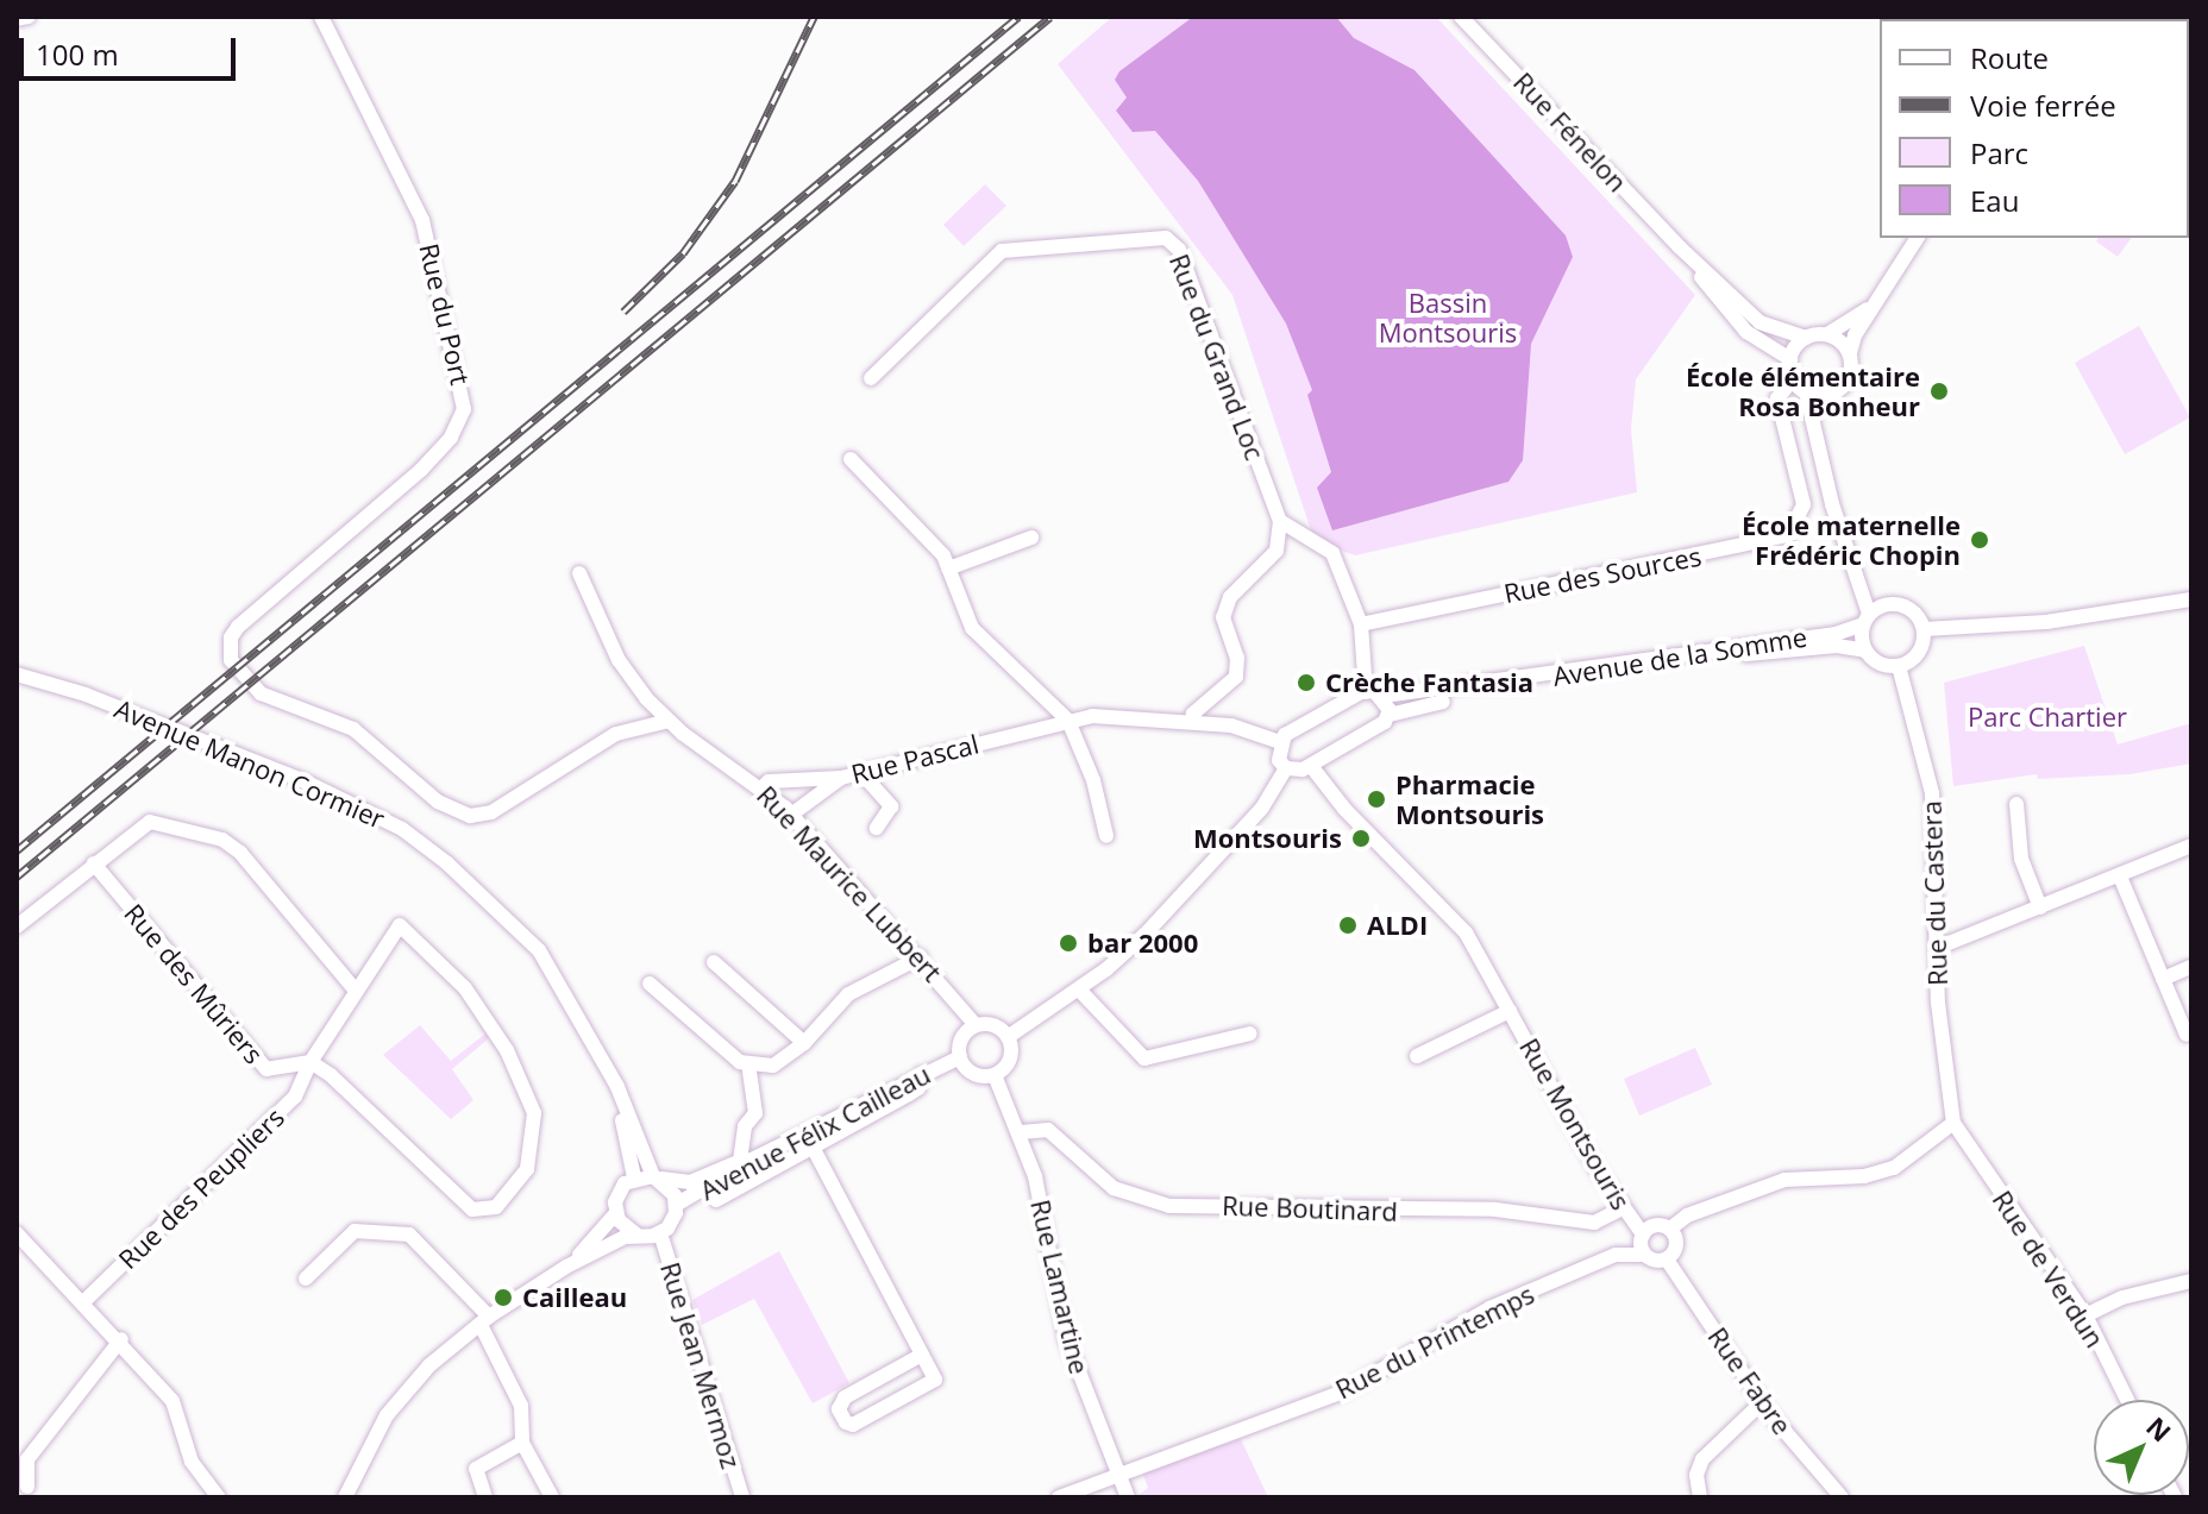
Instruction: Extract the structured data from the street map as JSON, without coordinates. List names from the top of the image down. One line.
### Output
{"streets":{"street":["Rue Fénelon","Rue du Port","Rue du Grand Loc","Rue des Sources","Avenue de la Somme","Rue Pascal","Avenue Manon Cormier","Rue Maurice Lubbert","Rue du Castera","Rue des Mûriers","Rue Montsouris","Avenue Félix Cailleau","Rue des Peupliers","Rue Boutinard","Rue de Verdun","Rue Lamartine","Rue du Printemps","Rue Jean Mermoz","Rue Fabre"]},"crossings":[["Rue Fénelon","Rue des Sources"],["Rue du Port","Rue Maurice Lubbert"],["Avenue de la Somme","Rue du Castera"],["Rue Pascal","Rue Maurice Lubbert"],["Avenue Manon Cormier","Avenue Félix Cailleau"],["Avenue Manon Cormier","Rue Jean Mermoz"],["Rue Maurice Lubbert","Avenue Félix Cailleau"],["Rue Maurice Lubbert","Rue Lamartine"],["Rue du Castera","Rue de Verdun"],["Rue des Mûriers","Rue des Peupliers"],["Rue Montsouris","Rue Boutinard"],["Rue Montsouris","Rue du Printemps"],["Rue Montsouris","Rue Fabre"],["Avenue Félix Cailleau","Rue Lamartine"],["Avenue Félix Cailleau","Rue Jean Mermoz"],["Rue Boutinard","Rue Lamartine"],["Rue Lamartine","Rue du Printemps"],["Rue du Printemps","Rue Fabre"]],"parks":["Bassin Montsouris","Parc Chartier"],"places":["École élémentaire Rosa Bonheur","École maternelle Frédéric Chopin","Crèche Fantasia","Pharmacie Montsouris","Montsouris","ALDI","bar 2000","Cailleau"],"legend":["Route","Voie ferrée","Parc","Eau"],"scale_bar":"100 m","north":"top right"}
